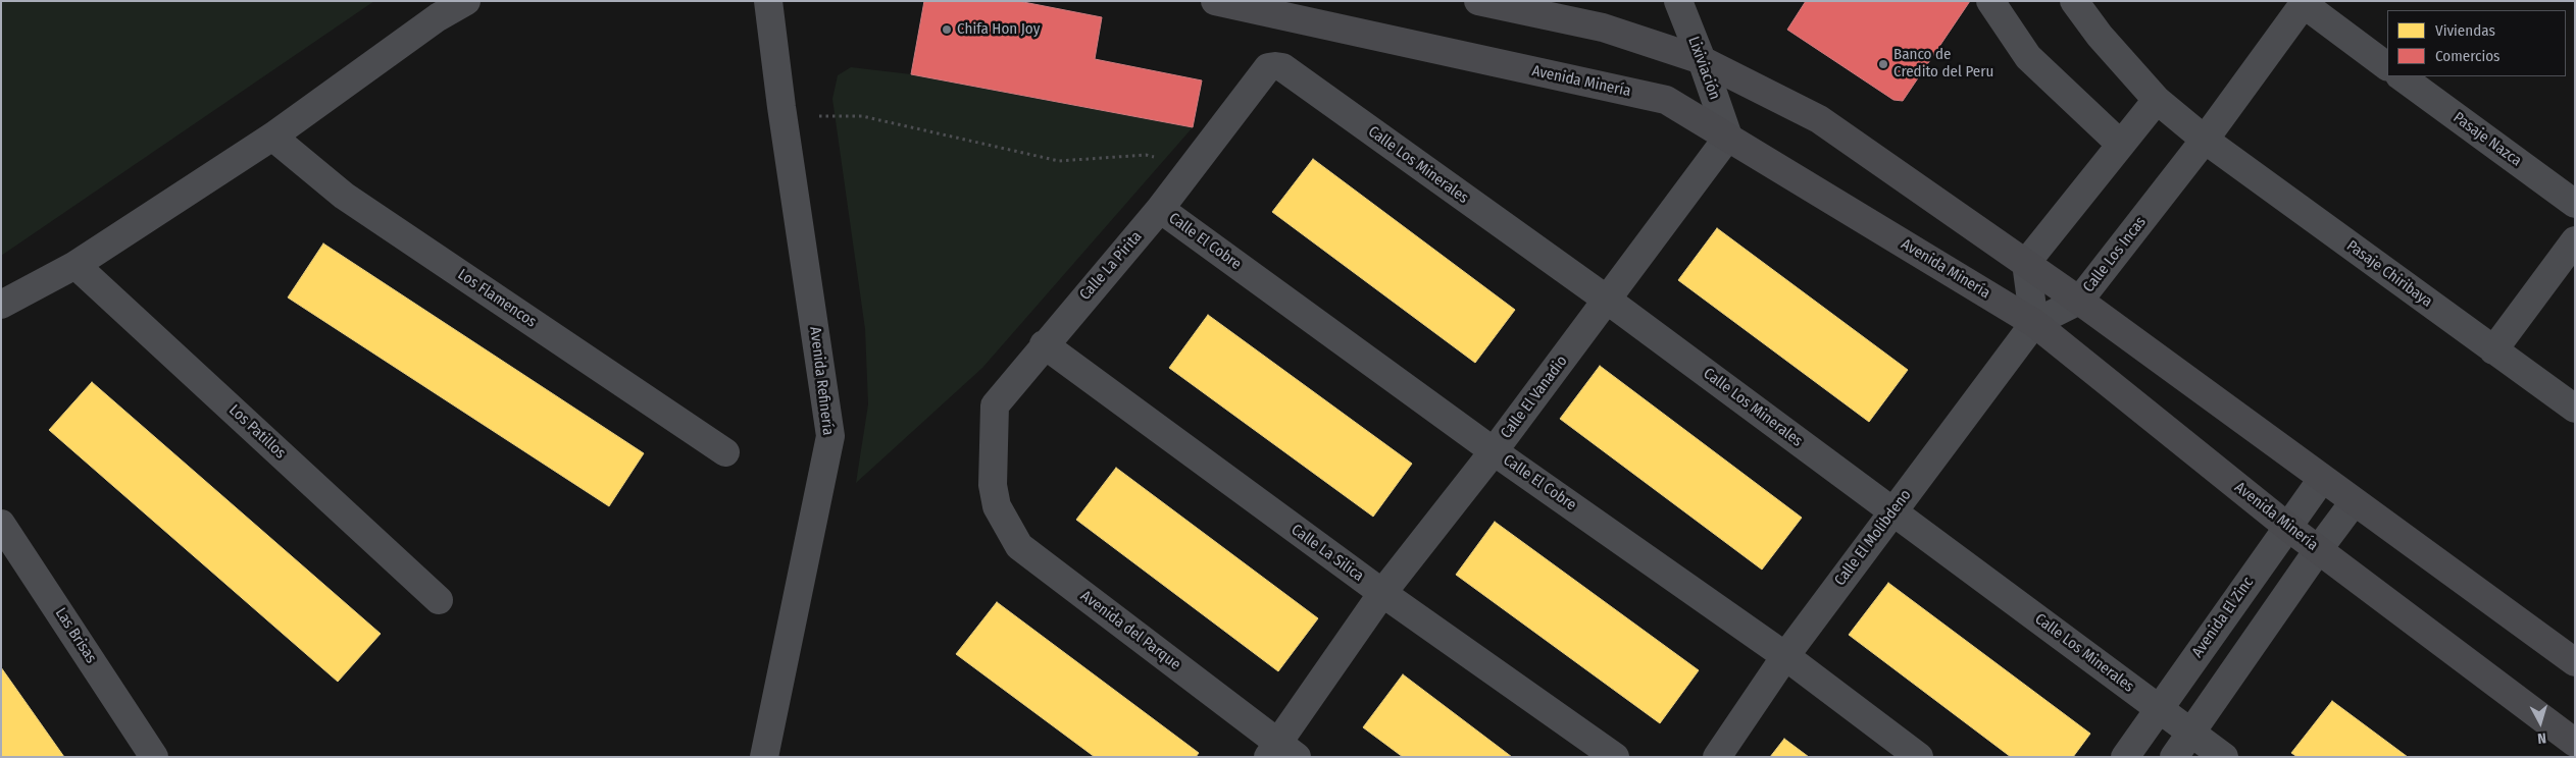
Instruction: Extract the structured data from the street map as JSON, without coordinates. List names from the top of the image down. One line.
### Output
{"streets":{"main road":["Avenida Minería"],"street":["Lixiviación","Pasaje Nazca","Calle Los Minerales","Calle El Cobre","Calle Los Incas","Calle La Pirita","Pasaje Chiribaya","Los Flamencos","Avenida Refinería","Calle El Vanadio","Los Patillos","Calle El Molibdeno","Calle La Silica","Avenida El Zinc","Avenida del Parque","Las Brisas"]},"crossings":[["Lixiviación","Avenida Minería"],["Lixiviación","Calle El Vanadio"],["Avenida Minería","Calle Los Incas"],["Avenida Minería","Calle El Vanadio"],["Avenida Minería","Calle El Molibdeno"],["Avenida Minería","Avenida El Zinc"],["Calle Los Minerales","Calle La Pirita"],["Calle Los Minerales","Calle El Vanadio"],["Calle Los Minerales","Calle El Molibdeno"],["Calle Los Minerales","Avenida El Zinc"],["Calle El Cobre","Calle La Pirita"],["Calle El Cobre","Calle El Vanadio"],["Calle El Cobre","Calle El Molibdeno"],["Calle Los Incas","Pasaje Chiribaya"],["Calle Los Incas","Calle El Molibdeno"],["Calle La Pirita","Calle La Silica"],["Calle La Pirita","Avenida del Parque"],["Calle El Vanadio","Calle La Silica"],["Calle El Vanadio","Avenida del Parque"]],"places":["Chifa Hon Joy","Banco de Credito del Peru"],"legend":["Viviendas","Comercios"],"north":"bottom"}
